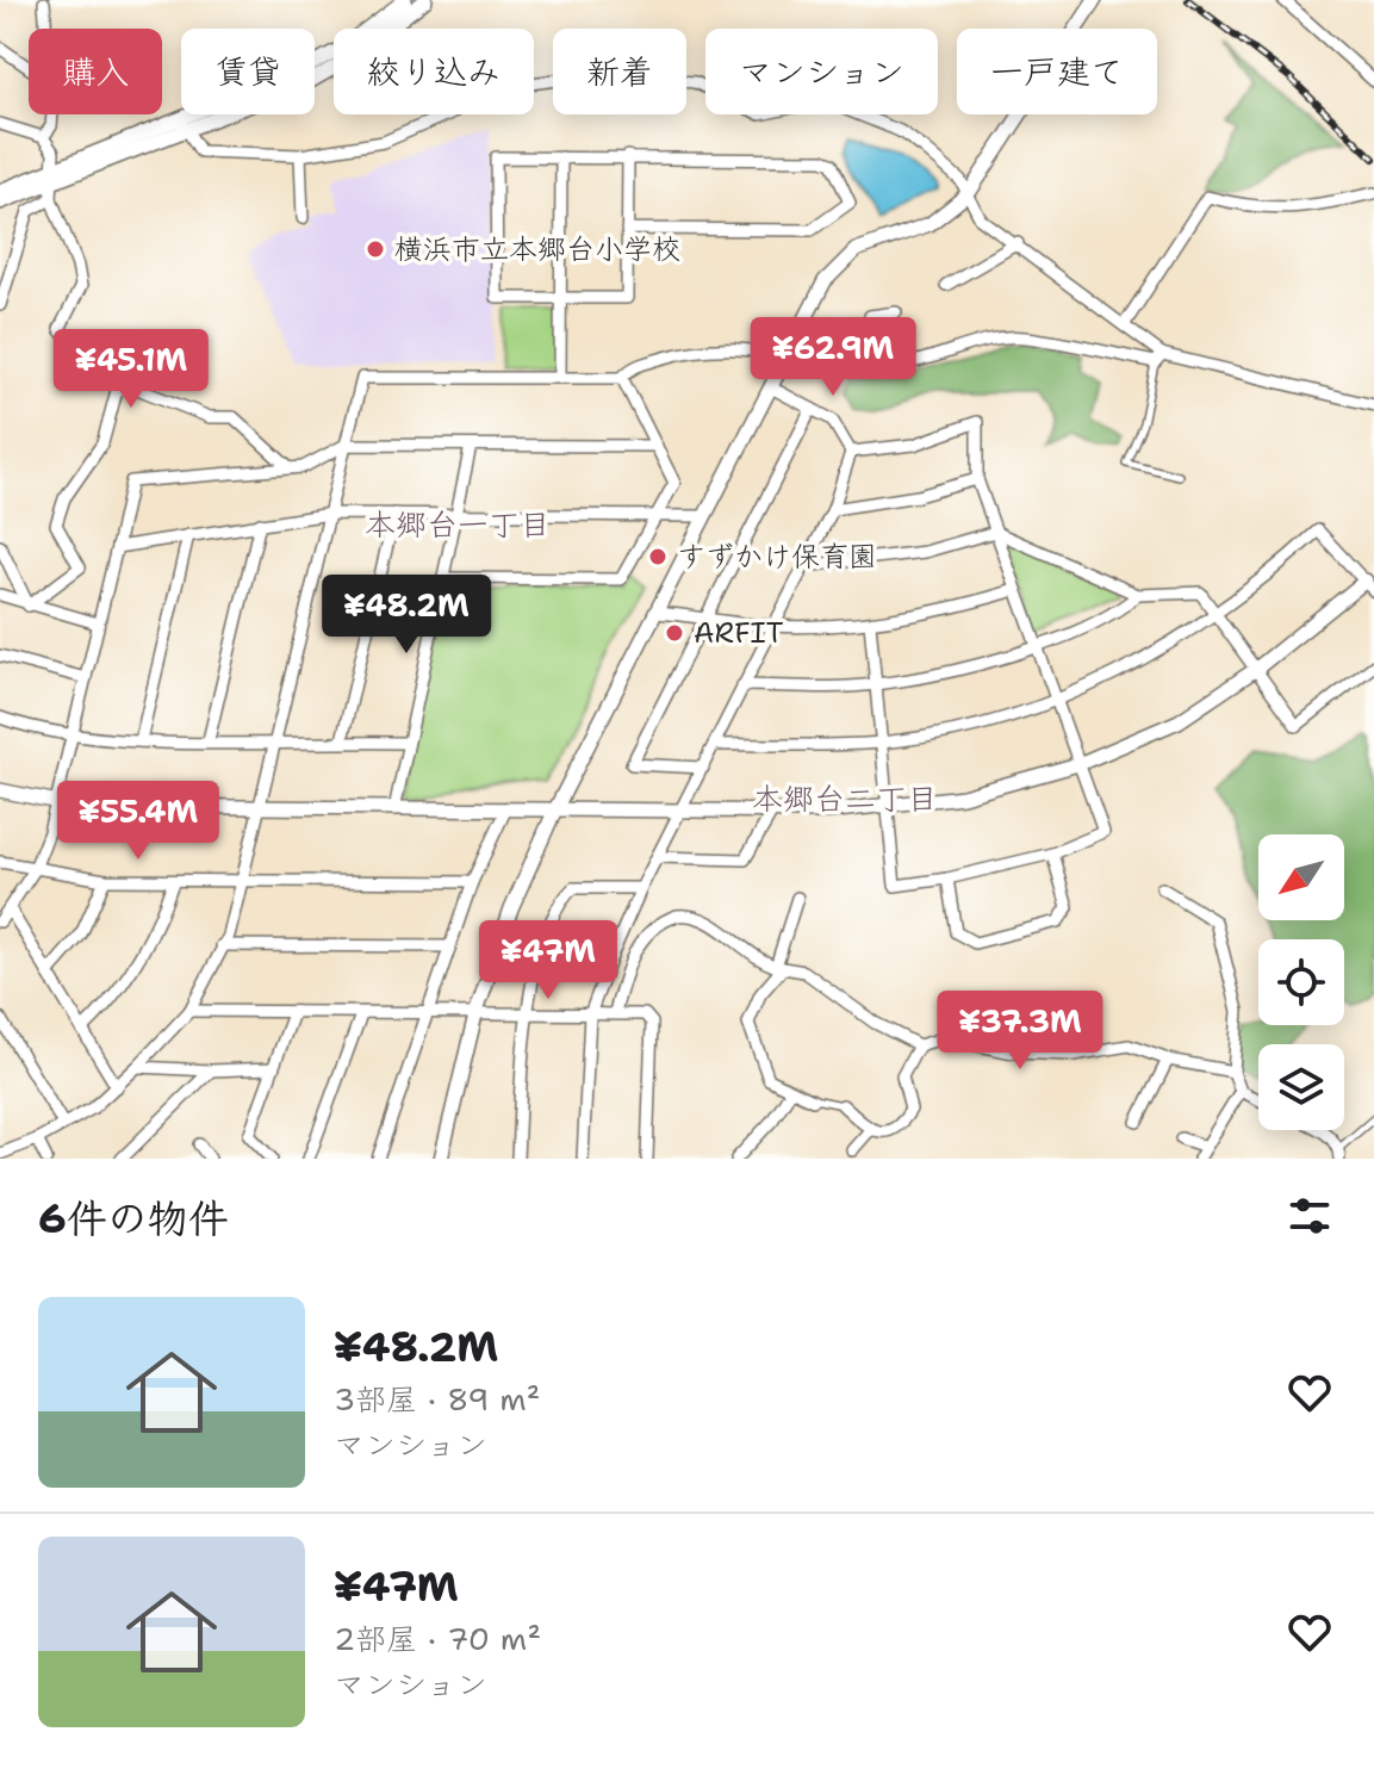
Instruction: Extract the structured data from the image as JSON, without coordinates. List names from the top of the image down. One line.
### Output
{"districts":["本郷台一丁目","本郷台二丁目"],"places":["横浜市立本郷台小学校","すずかけ保育園","ARFIT"],"north":"bottom left","page":{"chip":["購入","賃貸","絞り込み","新着","マンション","一戸建て"],"price":["¥62.9M","¥45.1M","¥48.2M","¥55.4M","¥47M","¥37.3M"],"heading":"6件の物件","list":[{"name":"¥48.2M","note":"3部屋 · 89 m² · マンション"},{"name":"¥47M","note":"2部屋 · 70 m² · マンション"}]}}
